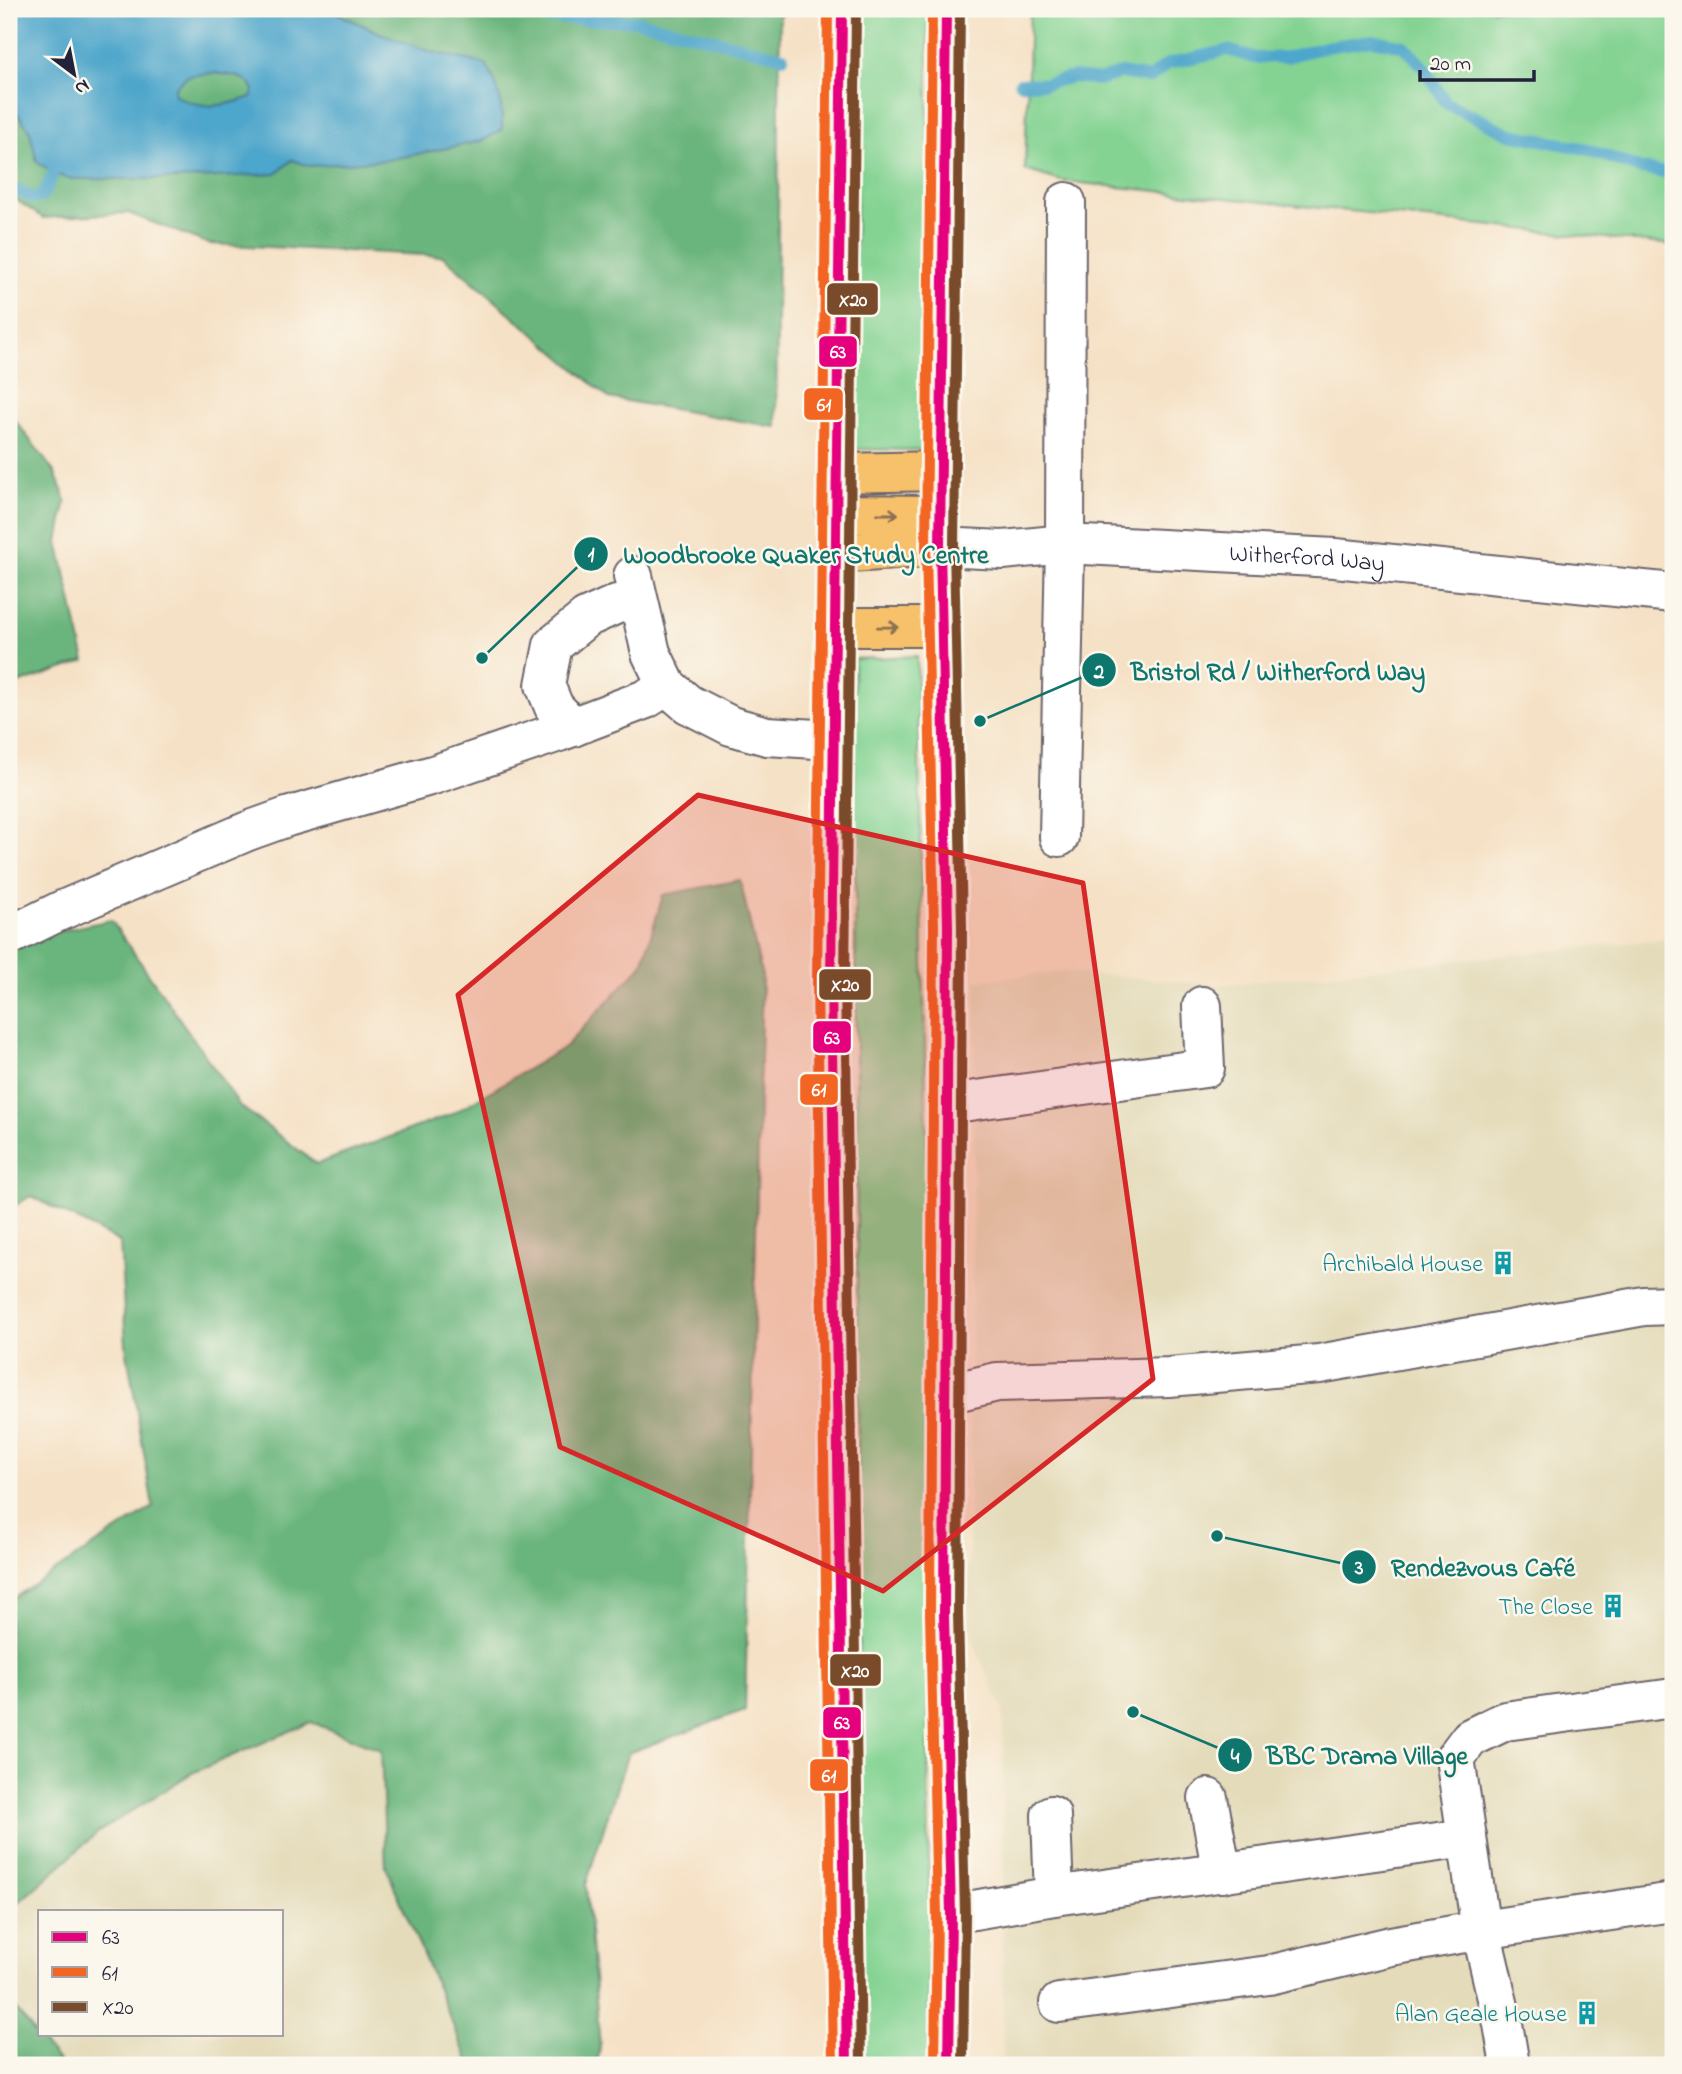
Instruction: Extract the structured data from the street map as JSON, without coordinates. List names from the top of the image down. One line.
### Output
{"streets":{"street":["Witherford Way"]},"places":{"other":["Woodbrooke Quaker Study Centre","Bristol Rd / Witherford Way","Rendezvous Café","BBC Drama Village"],"building":["Archibald House","The Close","Alan Geale House"]},"lines":["transit line 63","transit line 61","transit line X20"],"legend":["63","61","X20"],"scale_bar":"20 m","north":"bottom right"}
